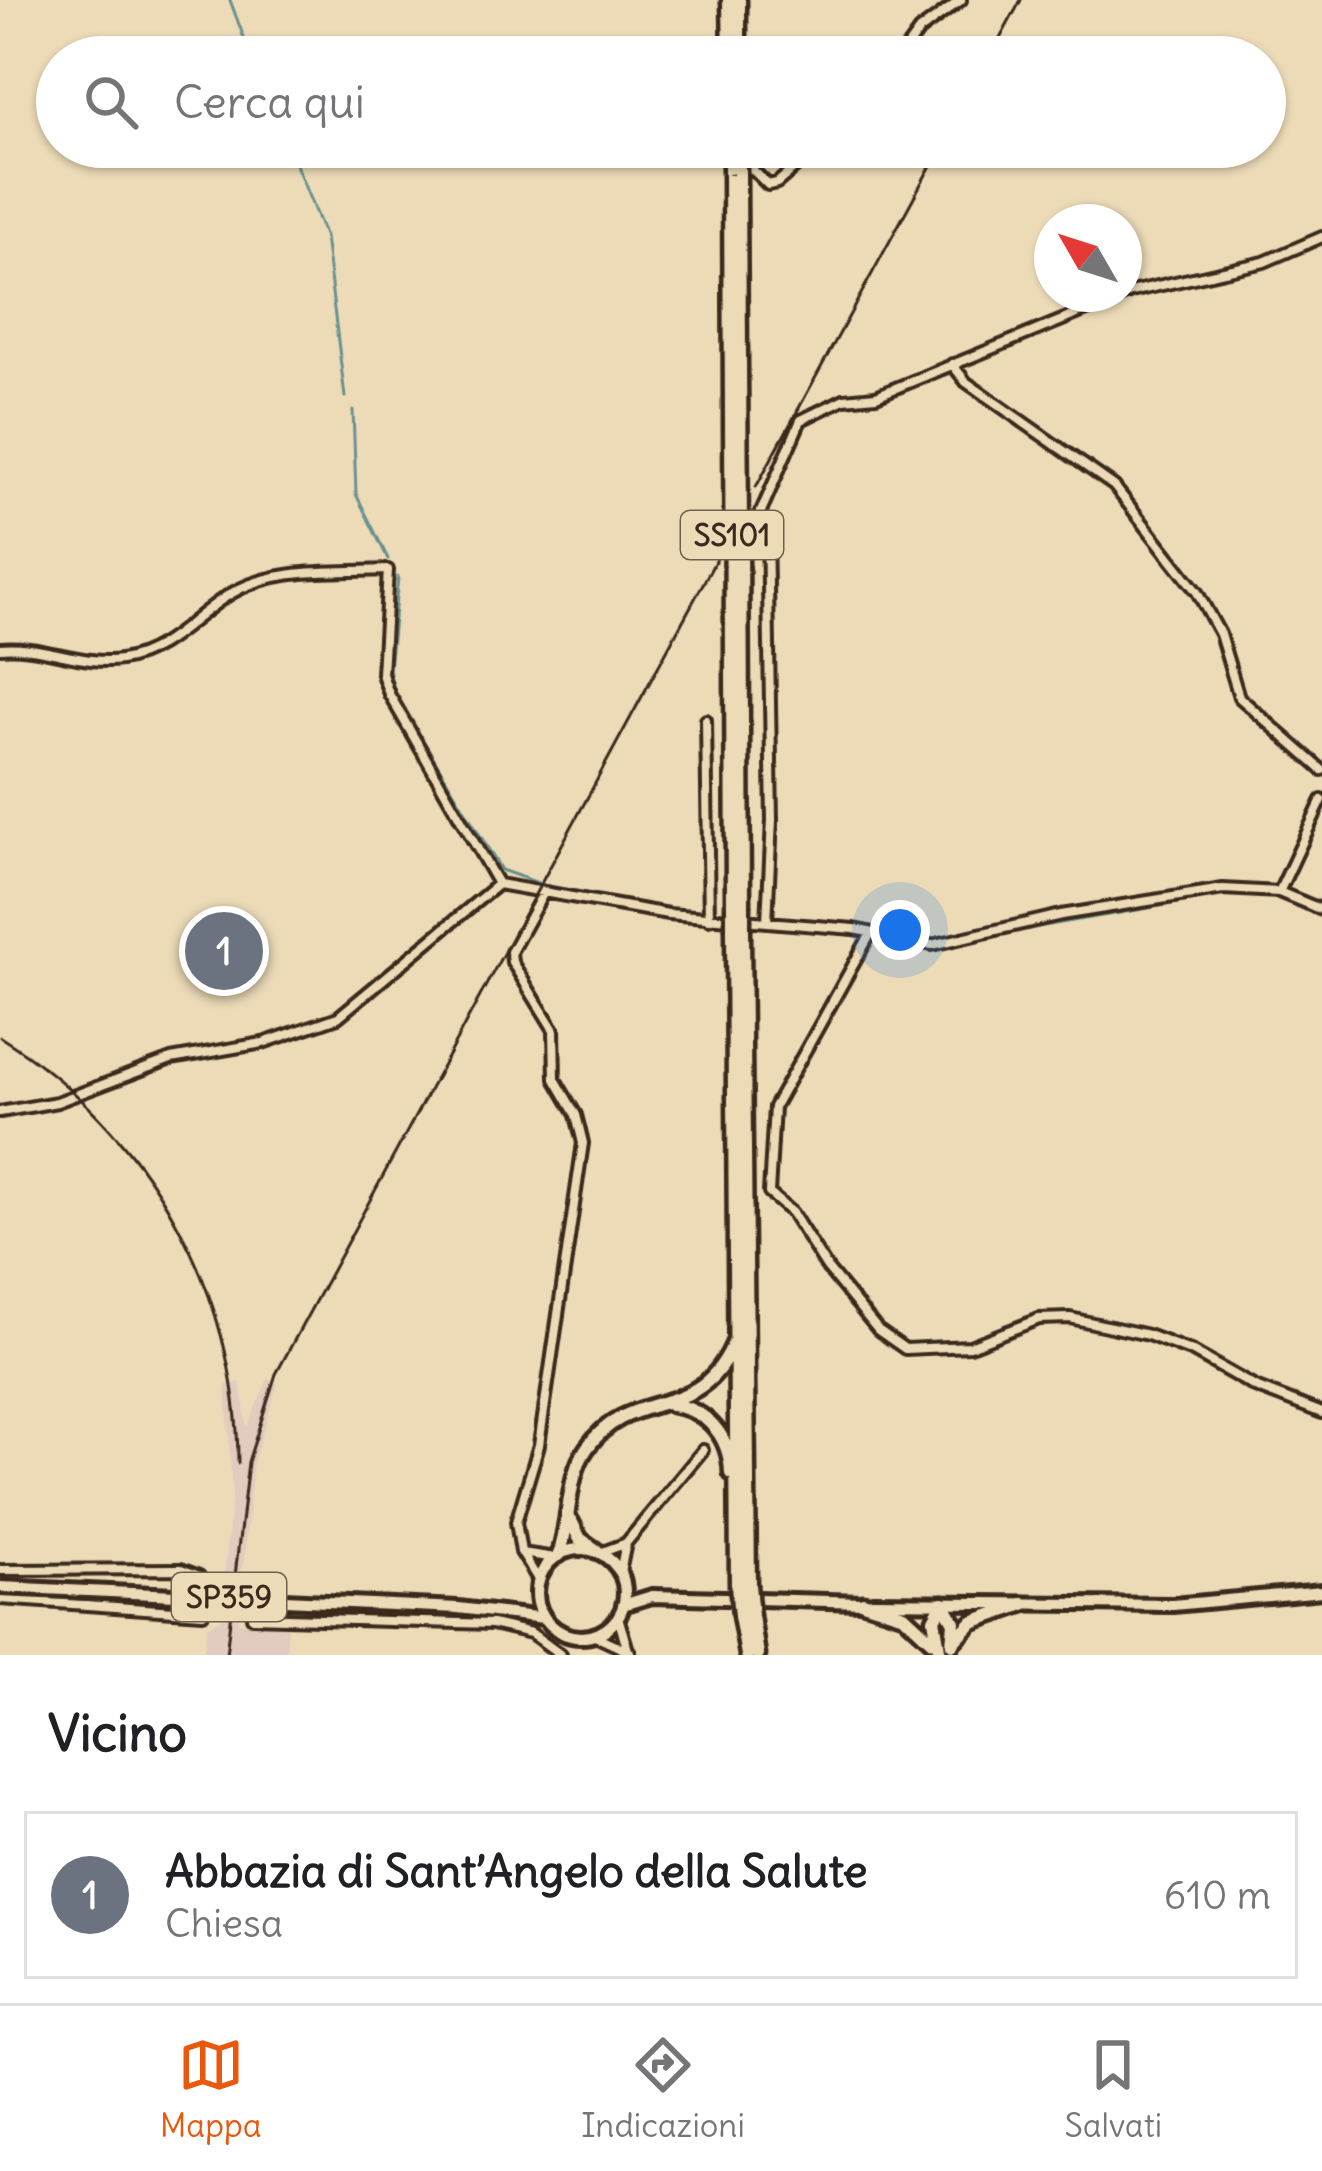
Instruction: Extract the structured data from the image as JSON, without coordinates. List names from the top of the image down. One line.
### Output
{"streets":{"highway":["SS101"],"main road":["SP359"]},"north":"top left","page":{"search":"Cerca qui","pins":"1","heading":"Vicino","list":[{"mark":"1","name":"Abbazia di Sant’Angelo della Salute","note":"Chiesa","value":"610 m"}],"nav":["Mappa","Indicazioni","Salvati"]}}
